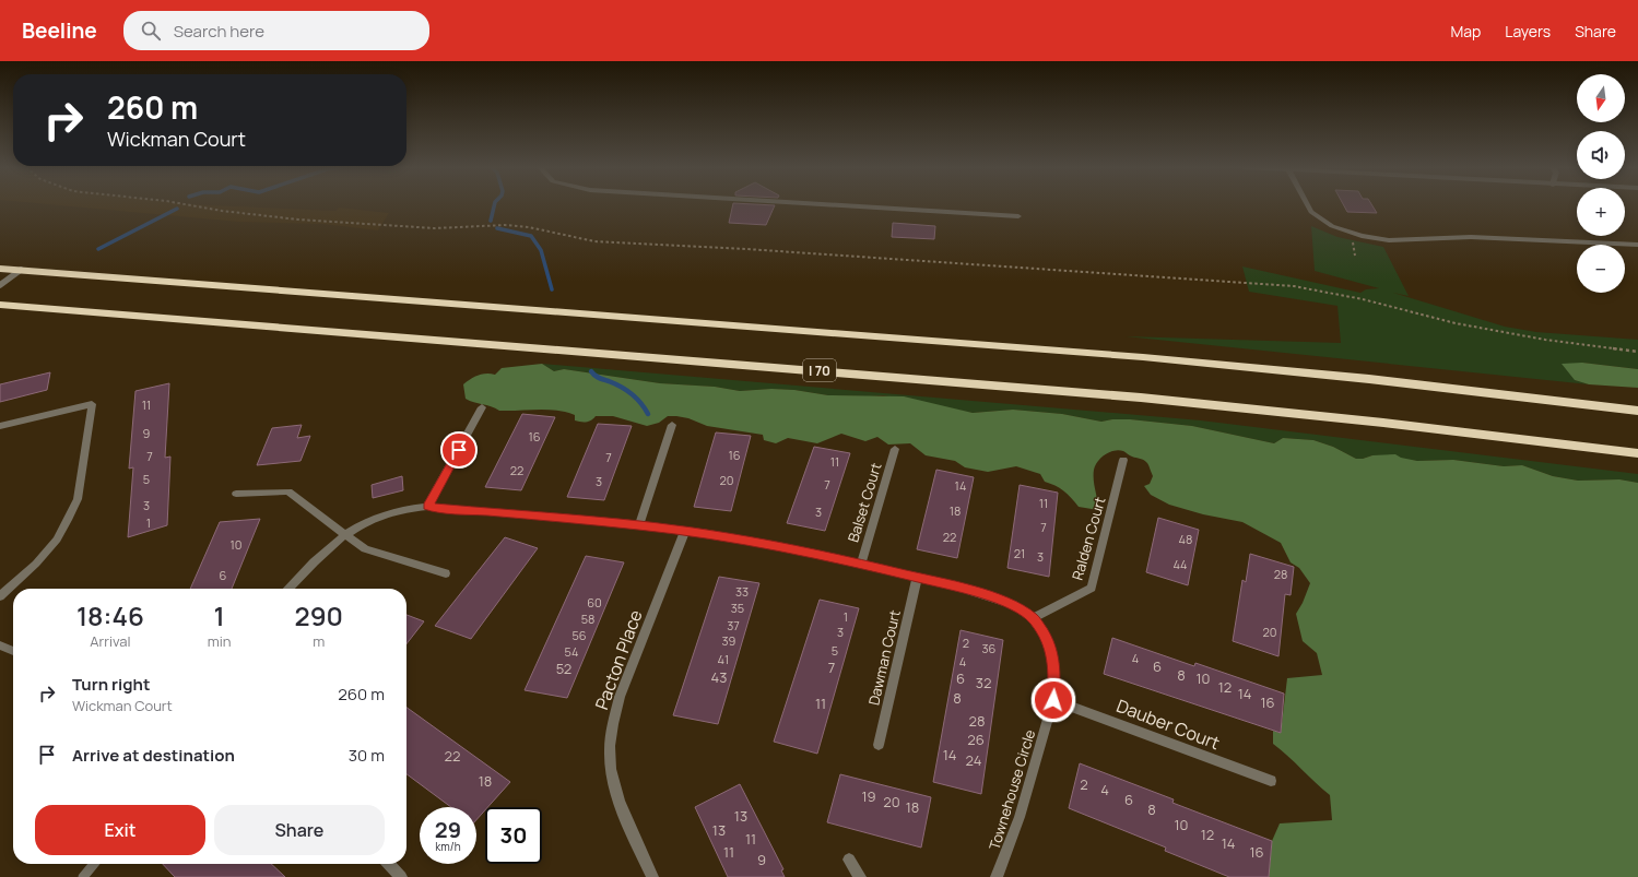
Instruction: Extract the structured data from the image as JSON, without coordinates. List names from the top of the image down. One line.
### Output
{"streets":{"highway":["I 70"],"street":["Balset Court","Ralden Court","Dawman Court","Pacton Place","Dauber Court","Townehouse Circle"]},"crossings":[["Balset Court","Townehouse Circle"],["Ralden Court","Townehouse Circle"],["Dawman Court","Townehouse Circle"],["Pacton Place","Townehouse Circle"],["Dauber Court","Townehouse Circle"]],"house_numbers":["11","9","16","16","7","7","11","22","5","20","3","7","14","11","3","18","3","1","7","22","48","10","21","3","44","28","6","33","60","35","1","58","37","3","20","56","39","2","36","5","54","4","41","4","6","7","52","8","43","6","10","32","12","14","8","16","11","28","26","14","22","24","18","2","4","19","6","20","18","8","13","10","13","12","11","14","11","16","9"],"north":"bottom","page":{"header":"Beeline","search":"Search here","nav":["Map","Layers","Share"],"map_buttons":["+","−"],"turn":["260 m","Wickman Court"],"eta":["18:46","Arrival","1","min","290","m"],"list":[{"name":"Turn right","note":"Wickman Court","value":"260 m"},{"name":"Arrive at destination","value":"30 m"}],"buttons":["Exit","Share"],"speed":"29 km/h","limit":"30"}}
